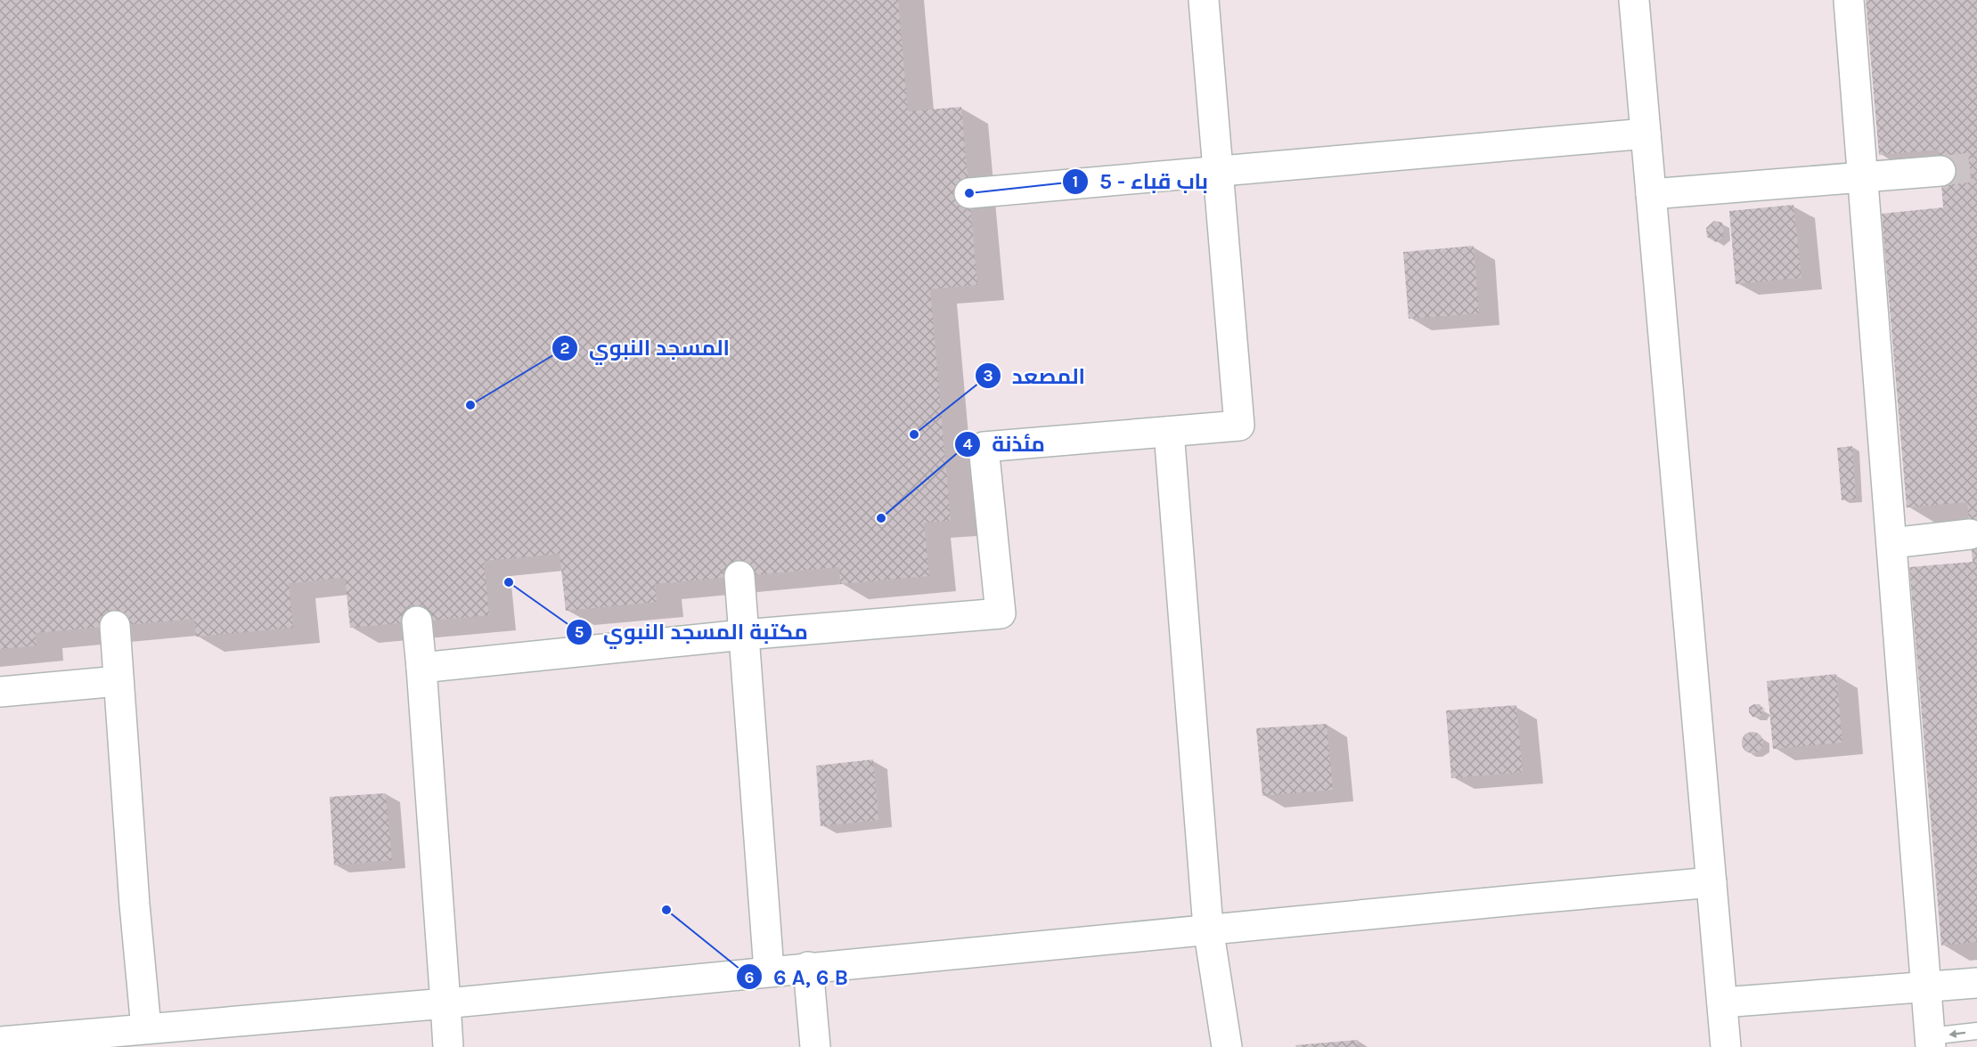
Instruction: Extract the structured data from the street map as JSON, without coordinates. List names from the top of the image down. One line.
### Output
{"places":["باب قباء - 5","المسجد النبوي","المصعد","مئذنة","مكتبة المسجد النبوي","6 A, 6 B"]}
